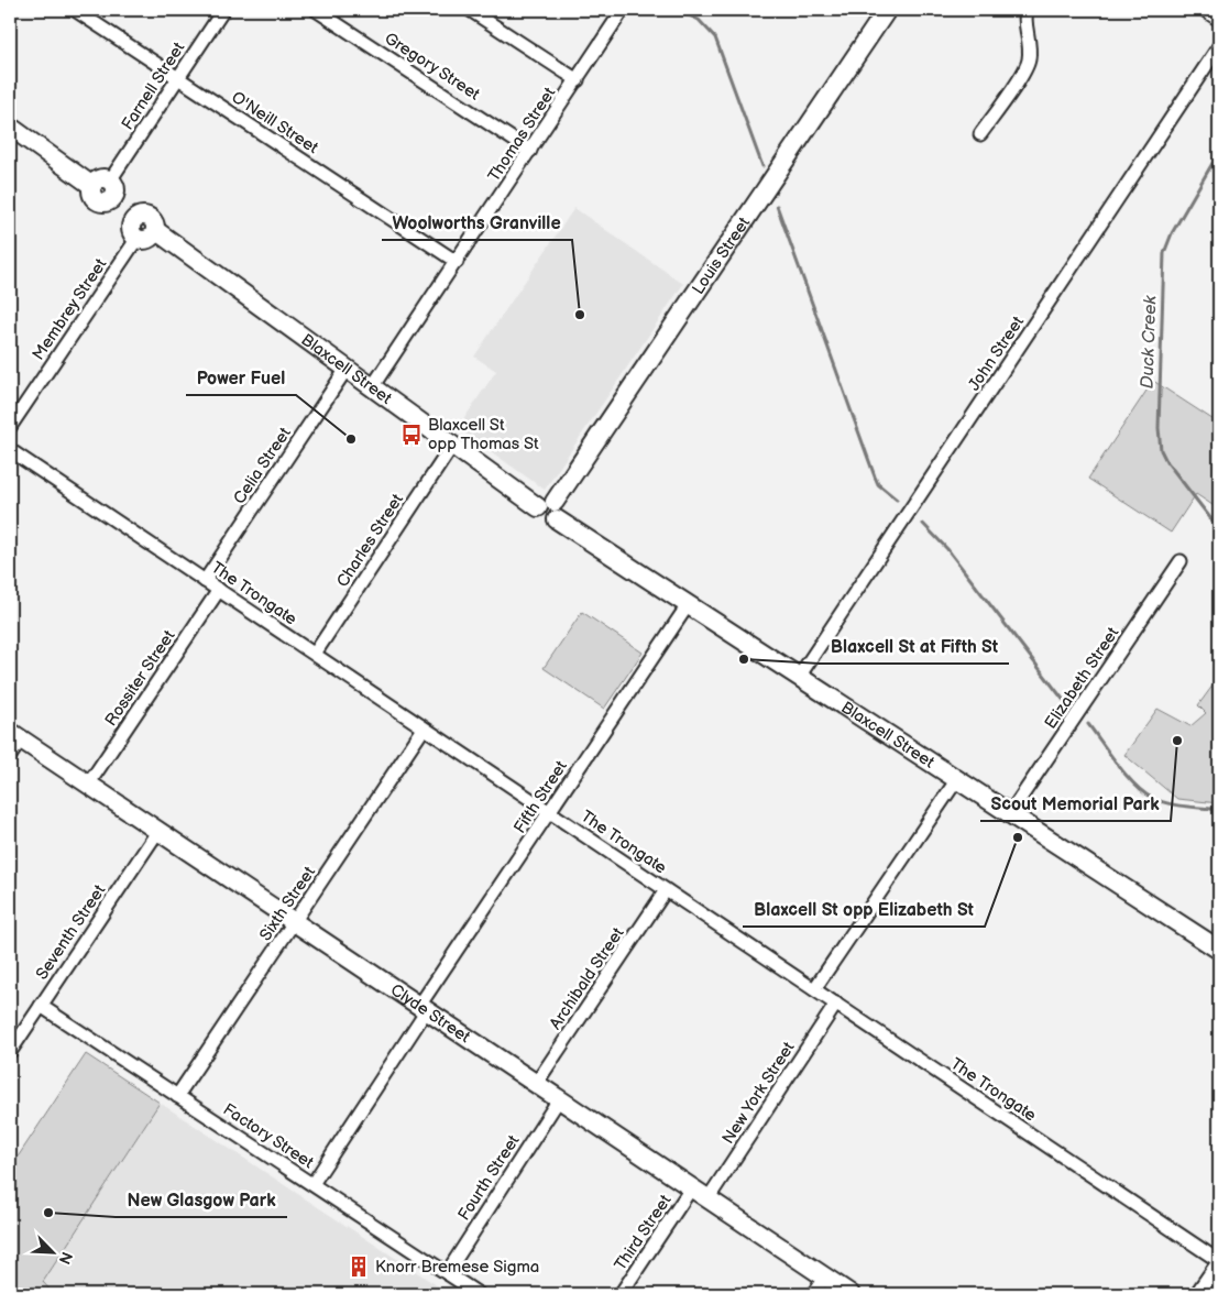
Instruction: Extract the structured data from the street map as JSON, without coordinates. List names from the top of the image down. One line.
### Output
{"streets":{"street":["Gregory Street","Farnell Street","O'Neill Street","Thomas Street","Louis Street","Membrey Street","John Street","Blaxcell Street","Celia Street","Charles Street","The Trongate","Rossiter Street","Elizabeth Street","Fifth Street","Sixth Street","Seventh Street","Archibald Street","Clyde Street","New York Street","Factory Street","Fourth Street","Third Street"]},"crossings":[["Gregory Street","Thomas Street"],["Farnell Street","O'Neill Street"],["O'Neill Street","Thomas Street"],["Thomas Street","Blaxcell Street"],["Louis Street","Blaxcell Street"],["Membrey Street","Blaxcell Street"],["John Street","Blaxcell Street"],["Blaxcell Street","Celia Street"],["Blaxcell Street","Charles Street"],["Blaxcell Street","Elizabeth Street"],["Blaxcell Street","Fifth Street"],["Celia Street","The Trongate"],["Charles Street","The Trongate"],["The Trongate","Rossiter Street"],["The Trongate","Fifth Street"],["The Trongate","Sixth Street"],["The Trongate","Archibald Street"],["The Trongate","New York Street"],["Rossiter Street","Clyde Street"],["Fifth Street","Clyde Street"],["Fifth Street","Factory Street"],["Sixth Street","Clyde Street"],["Sixth Street","Factory Street"],["Seventh Street","Clyde Street"],["Seventh Street","Factory Street"],["Archibald Street","Clyde Street"],["Clyde Street","New York Street"],["Clyde Street","Fourth Street"],["Clyde Street","Third Street"],["Factory Street","Fourth Street"]],"water":["Duck Creek"],"places":{"other":["Woolworths Granville","Power Fuel","Blaxcell St at Fifth St","Scout Memorial Park","Blaxcell St opp Elizabeth St","New Glasgow Park"],"bus stop":["Blaxcell St opp Thomas St"],"building":["Knorr Bremese Sigma"]},"north":"bottom right"}
